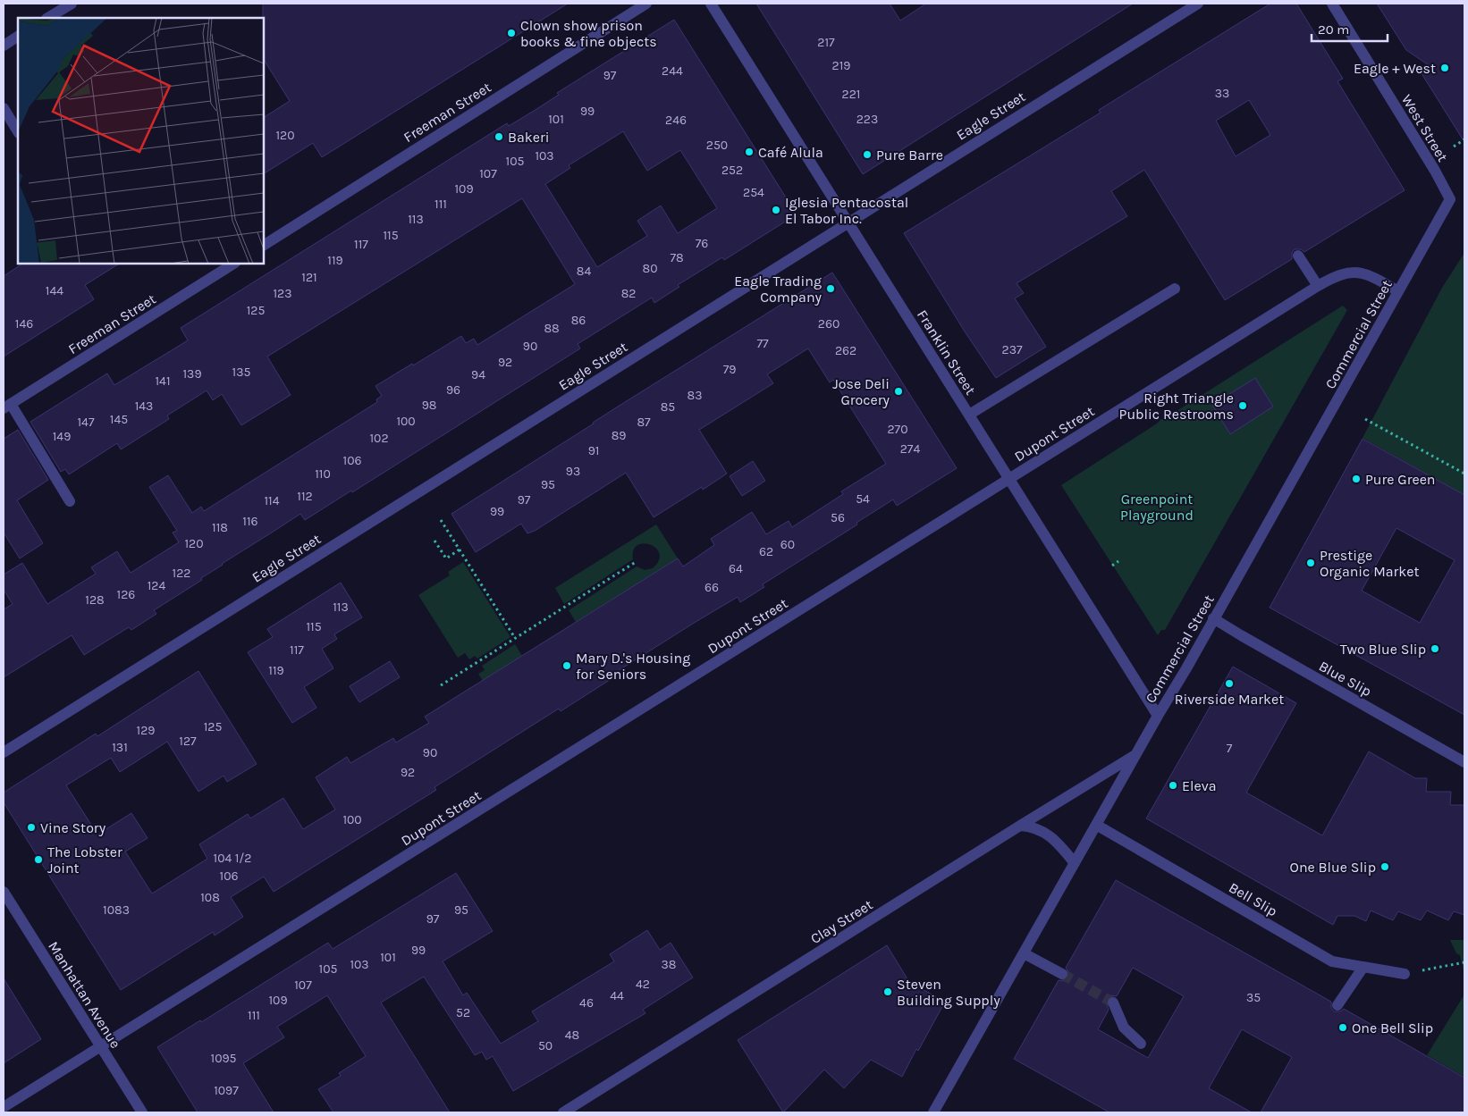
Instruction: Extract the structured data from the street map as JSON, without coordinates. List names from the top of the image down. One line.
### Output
{"streets":{"street":["Freeman Street","Eagle Street","West Street","Commercial Street","Franklin Street","Dupont Street","Blue Slip","Bell Slip","Clay Street","Manhattan Avenue"]},"crossings":[["Eagle Street","Franklin Street"],["West Street","Commercial Street"],["Commercial Street","Franklin Street"],["Commercial Street","Dupont Street"],["Commercial Street","Blue Slip"],["Commercial Street","Bell Slip"],["Commercial Street","Clay Street"],["Franklin Street","Dupont Street"],["Dupont Street","Manhattan Avenue"]],"parks":["Greenpoint Playground"],"places":["Clown show prison books & fine objects","Eagle + West","Bakeri","Café Alula","Pure Barre","Iglesia Pentacostal El Tabor Inc.","Eagle Trading Company","Jose Deli Grocery","Right Triangle Public Restrooms","Pure Green","Prestige Organic Market","Two Blue Slip","Mary D.'s Housing for Seniors","Riverside Market","Eleva","Vine Story","The Lobster Joint","One Blue Slip","Steven Building Supply","One Bell Slip"],"house_numbers":["217","219","244","97","33","221","99","101","223","246","120","250","103","105","252","107","109","254","111","113","115","76","117","78","119","80","84","121","144","123","82","125","86","146","260","88","77","90","237","262","92","79","135","139","94","141","96","83","98","143","85","145","100","147","87","270","89","149","102","274","91","106","93","110","95","112","54","97","114","99","56","116","118","120","60","62","64","122","124","66","126","128","113","115","117","119","125","129","127","131","7","90","92","100","104 1/2","106","108","1083","95","97","99","101","103","38","105","42","107","44","35","109","46","52","111","48","50","1095","1097"],"scale_bar":"20 m"}
